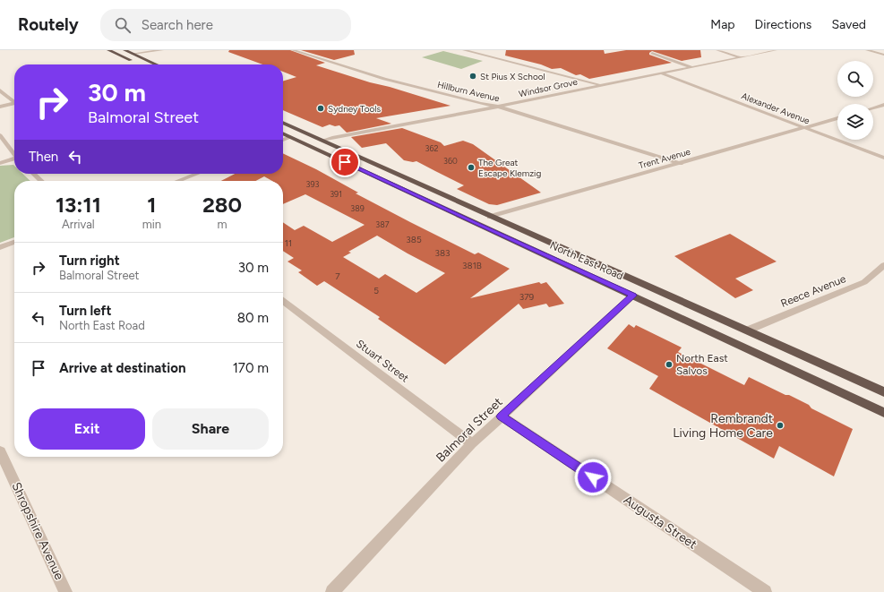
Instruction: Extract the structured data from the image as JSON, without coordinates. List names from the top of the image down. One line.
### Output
{"streets":{"highway":["North East Road"],"street":["Windsor Grove","Hillburn Avenue","Alexander Avenue","Trent Avenue","Reece Avenue","Stuart Street","Balmoral Street","Augusta Street","Shropshire Avenue"]},"crossings":[["Windsor Grove","Hillburn Avenue"],["Windsor Grove","Alexander Avenue"],["Windsor Grove","North East Road"],["Hillburn Avenue","Trent Avenue"],["Alexander Avenue","Trent Avenue"],["Trent Avenue","North East Road"],["North East Road","Reece Avenue"],["North East Road","Balmoral Street"],["Stuart Street","Balmoral Street"],["Balmoral Street","Augusta Street"]],"places":["St Pius X School","Sydney Tools","The Great Escape Klemzig","North East Salvos","Rembrandt Living Home Care"],"house_numbers":["362","360","393","391","389","387","385","11","383","381B","7","5","379"],"page":{"header":"Routely","search":"Search here","nav":["Map","Directions","Saved"],"turn":["30 m","Balmoral Street"],"then":"Then","eta":["13:11","Arrival","1","min","280","m"],"list":[{"name":"Turn right","note":"Balmoral Street","value":"30 m"},{"name":"Turn left","note":"North East Road","value":"80 m"},{"name":"Arrive at destination","value":"170 m"}],"buttons":["Exit","Share"]}}
